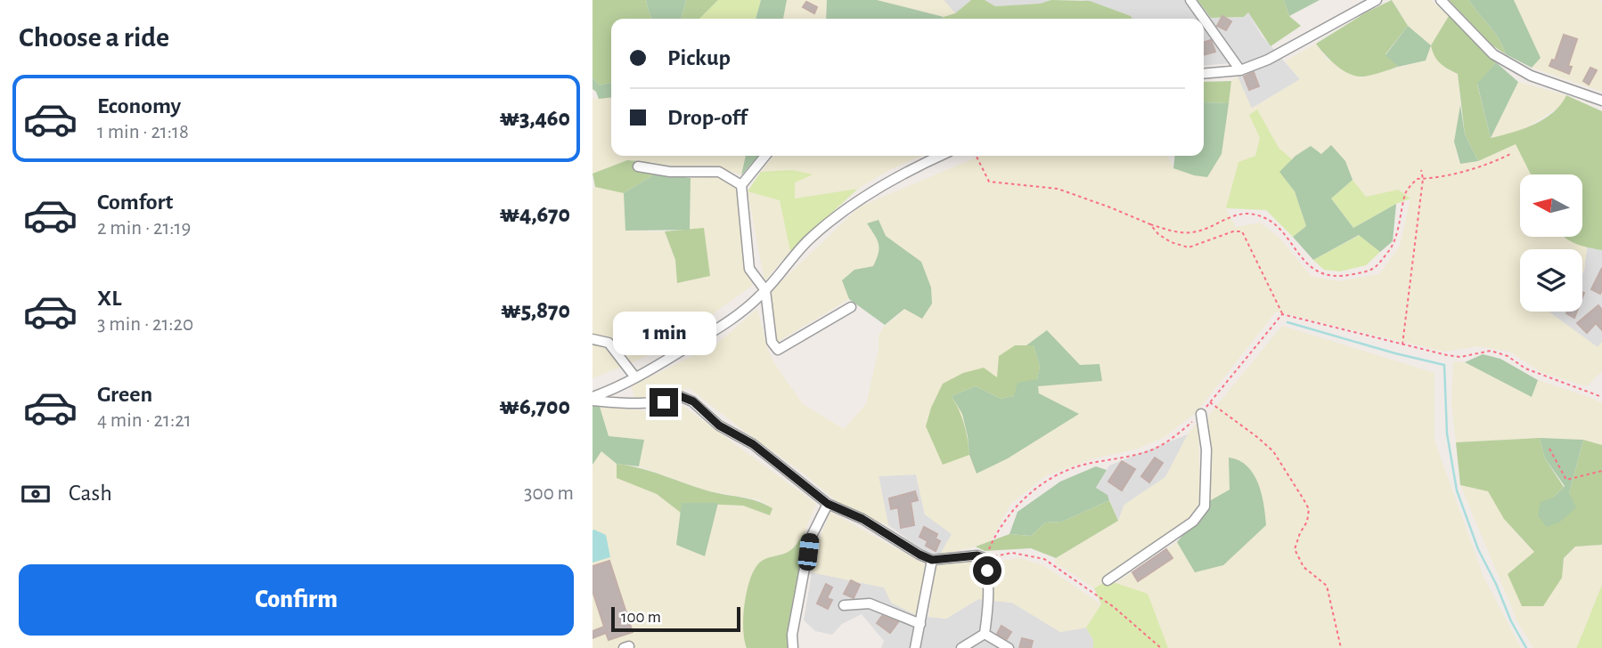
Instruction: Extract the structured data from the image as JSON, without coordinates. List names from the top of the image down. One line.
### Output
{"scale_bar":"100 m","north":"left","page":{"heading":"Choose a ride","banner":["Pickup","Drop-off"],"list":[{"name":"Economy","note":"1 min · 21:18","value":"₩3,460"},{"name":"Comfort","note":"2 min · 21:19","value":"₩4,670"},{"name":"XL","note":"3 min · 21:20","value":"₩5,870"},{"name":"Green","note":"4 min · 21:21","value":"₩6,700"}],"bubble":"1 min","pay":["Cash","300 m"],"buttons":"Confirm","scale":"100 m"}}
